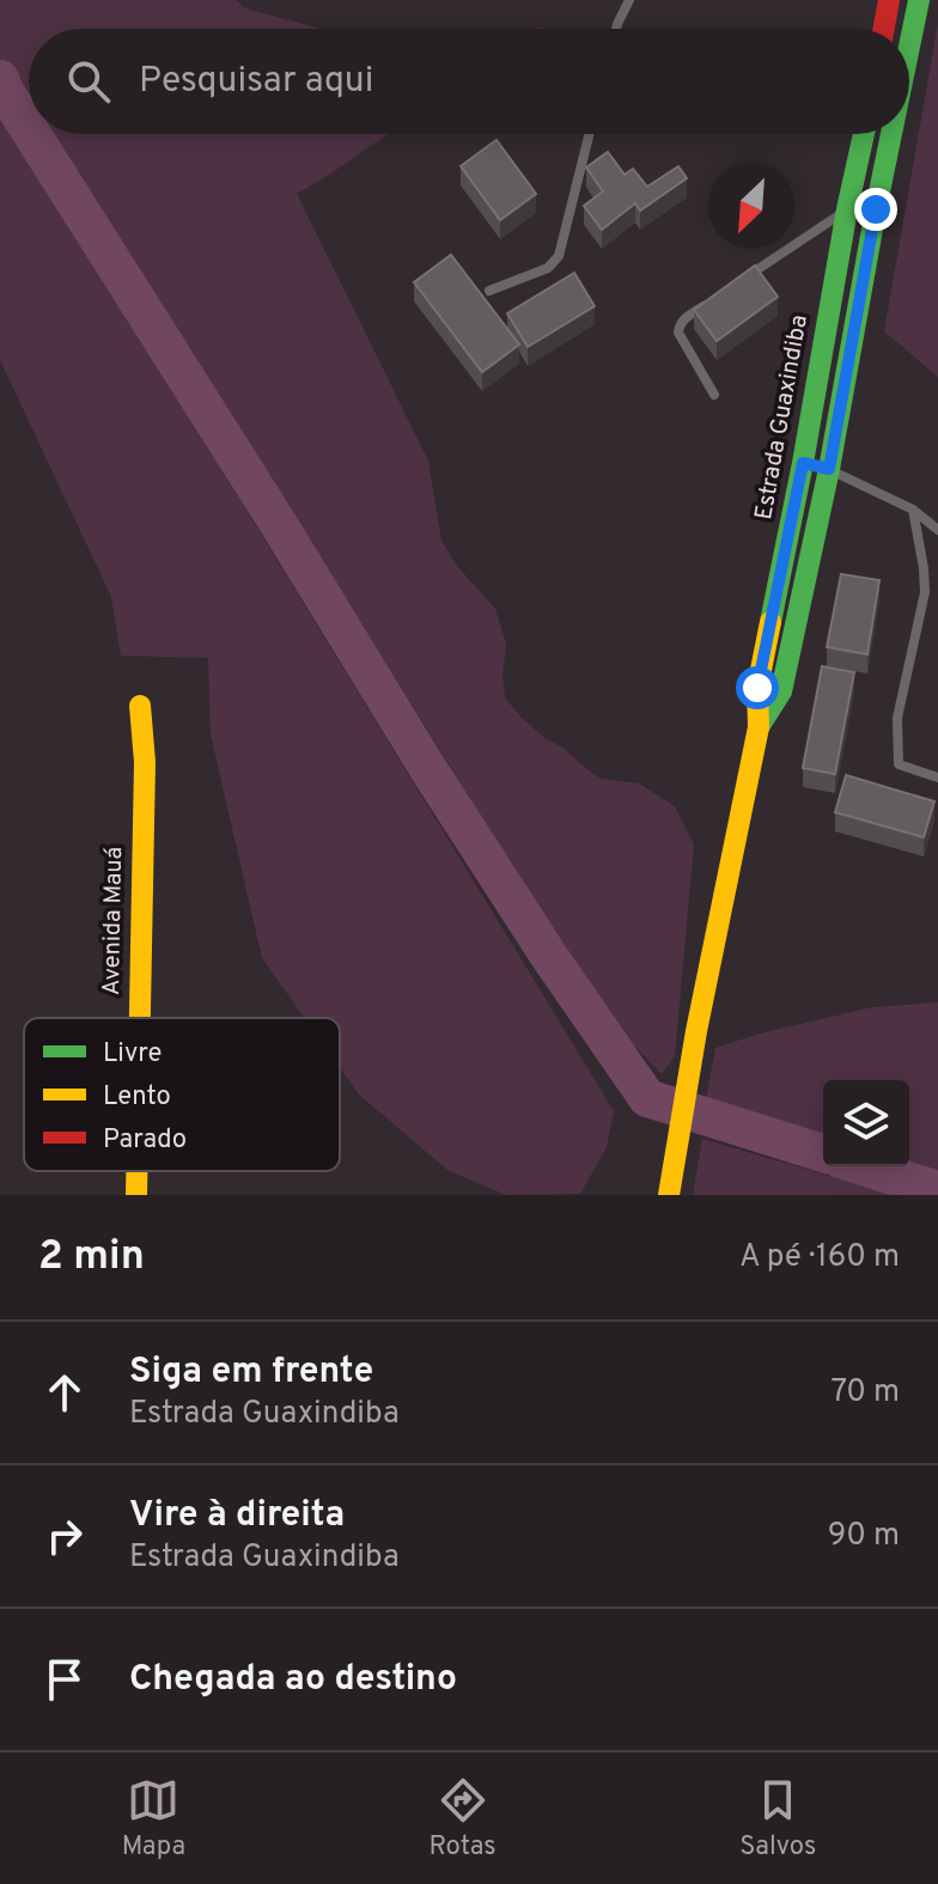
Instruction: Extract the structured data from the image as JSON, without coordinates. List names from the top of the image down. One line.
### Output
{"streets":{"street":["Estrada Guaxindiba","Avenida Mauá"]},"legend":["Livre","Lento","Parado"],"north":"bottom left","page":{"search":"Pesquisar aqui","heading":["2 min","A pé · 160 m"],"list":[["Siga em frente","Estrada Guaxindiba","70 m"],["Vire à direita","Estrada Guaxindiba","90 m"],"Chegada ao destino"],"nav":["Mapa","Rotas","Salvos"]}}
